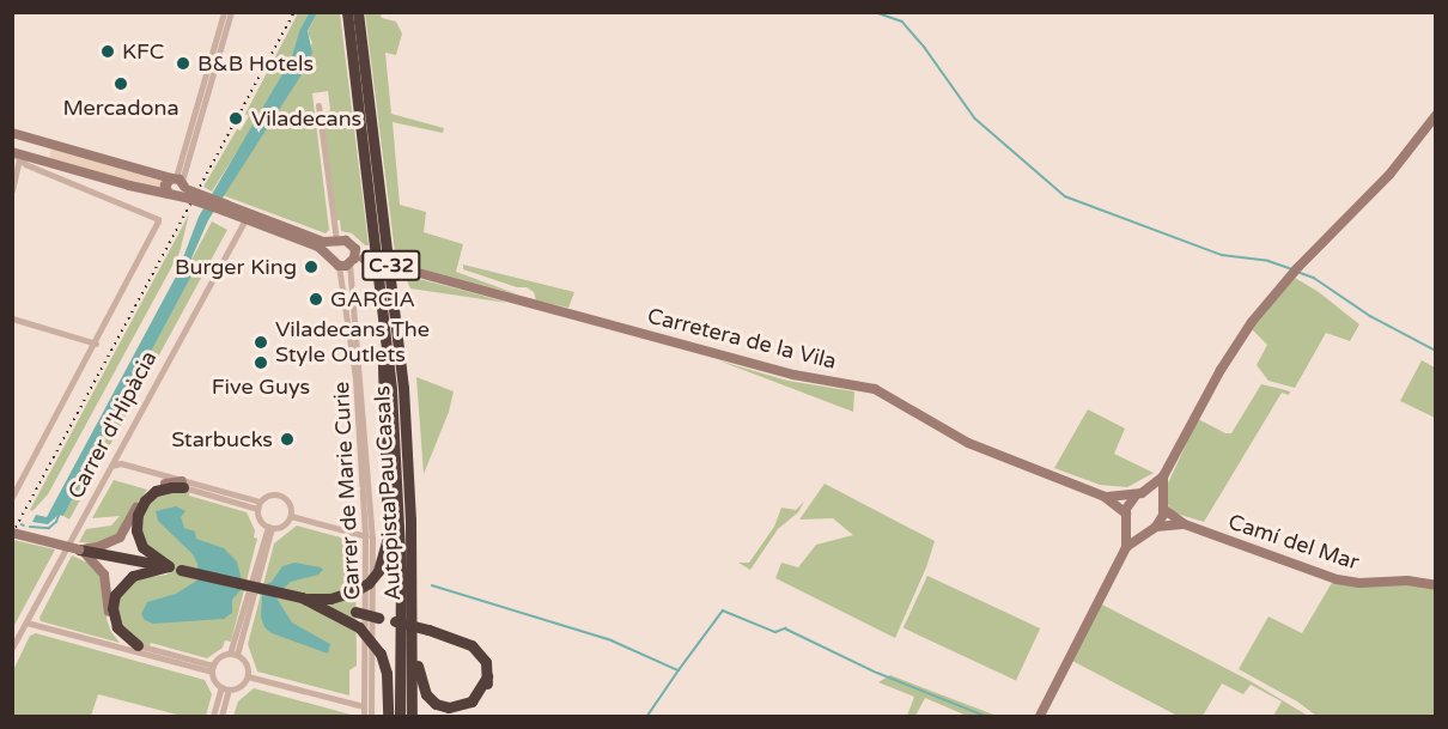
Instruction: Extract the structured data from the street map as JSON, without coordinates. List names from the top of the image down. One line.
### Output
{"streets":{"highway":["C-32","Autopista Pau Casals"],"main road":["Carretera de la Vila","Camí del Mar"],"street":["Carrer d'Hipàcia","Carrer de Marie Curie"]},"crossings":[["Carretera de la Vila","Carrer de Marie Curie"]],"places":["KFC","B&B Hotels","Mercadona","Viladecans","Burger King","GARCIA","Viladecans The Style Outlets","Five Guys","Starbucks"]}
